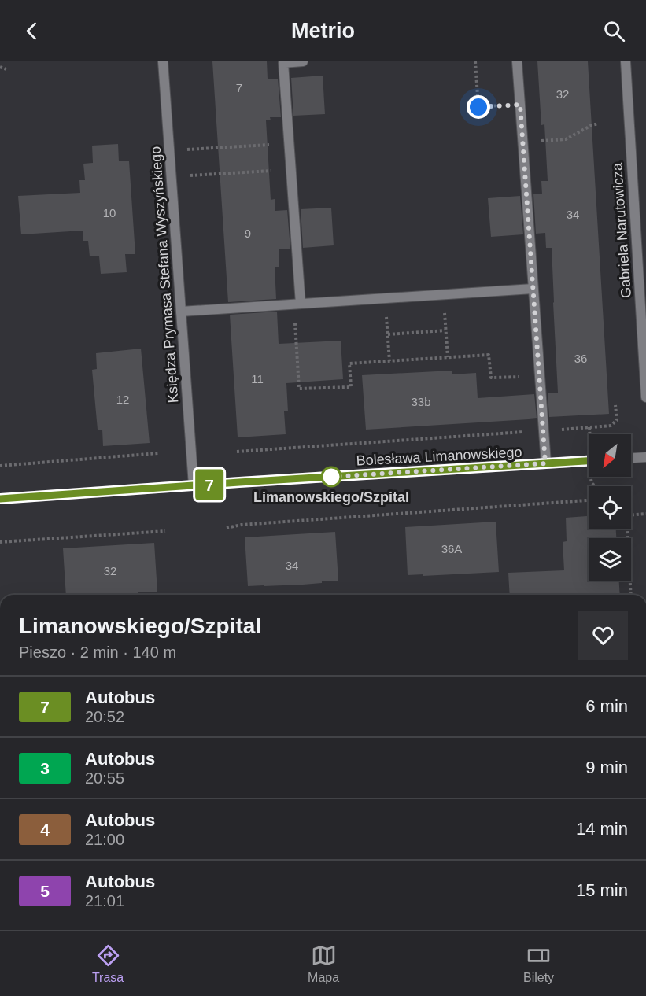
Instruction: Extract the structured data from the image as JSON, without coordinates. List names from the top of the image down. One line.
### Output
{"streets":{"street":["Gabriela Narutowicza","Księdza Prymasa Stefana Wyszyńskiego","Bolesława Limanowskiego"]},"crossings":[["Księdza Prymasa Stefana Wyszyńskiego","Bolesława Limanowskiego"]],"places":["Limanowskiego/Szpital"],"lines":["bus line 7"],"house_numbers":["7","32","10","34","9","36","11","12","33b","36A","34","32"],"north":"bottom left","page":{"header":"Metrio","on_map":"7","heading":["Limanowskiego/Szpital","Pieszo · 2 min · 140 m"],"list":[{"mark":"7","name":"Autobus","note":"20:52","value":"6 min"},{"mark":"3","name":"Autobus","note":"20:55","value":"9 min"},{"mark":"4","name":"Autobus","note":"21:00","value":"14 min"},{"mark":"5","name":"Autobus","note":"21:01","value":"15 min"}],"tabs":["Trasa","Mapa","Bilety"]}}
